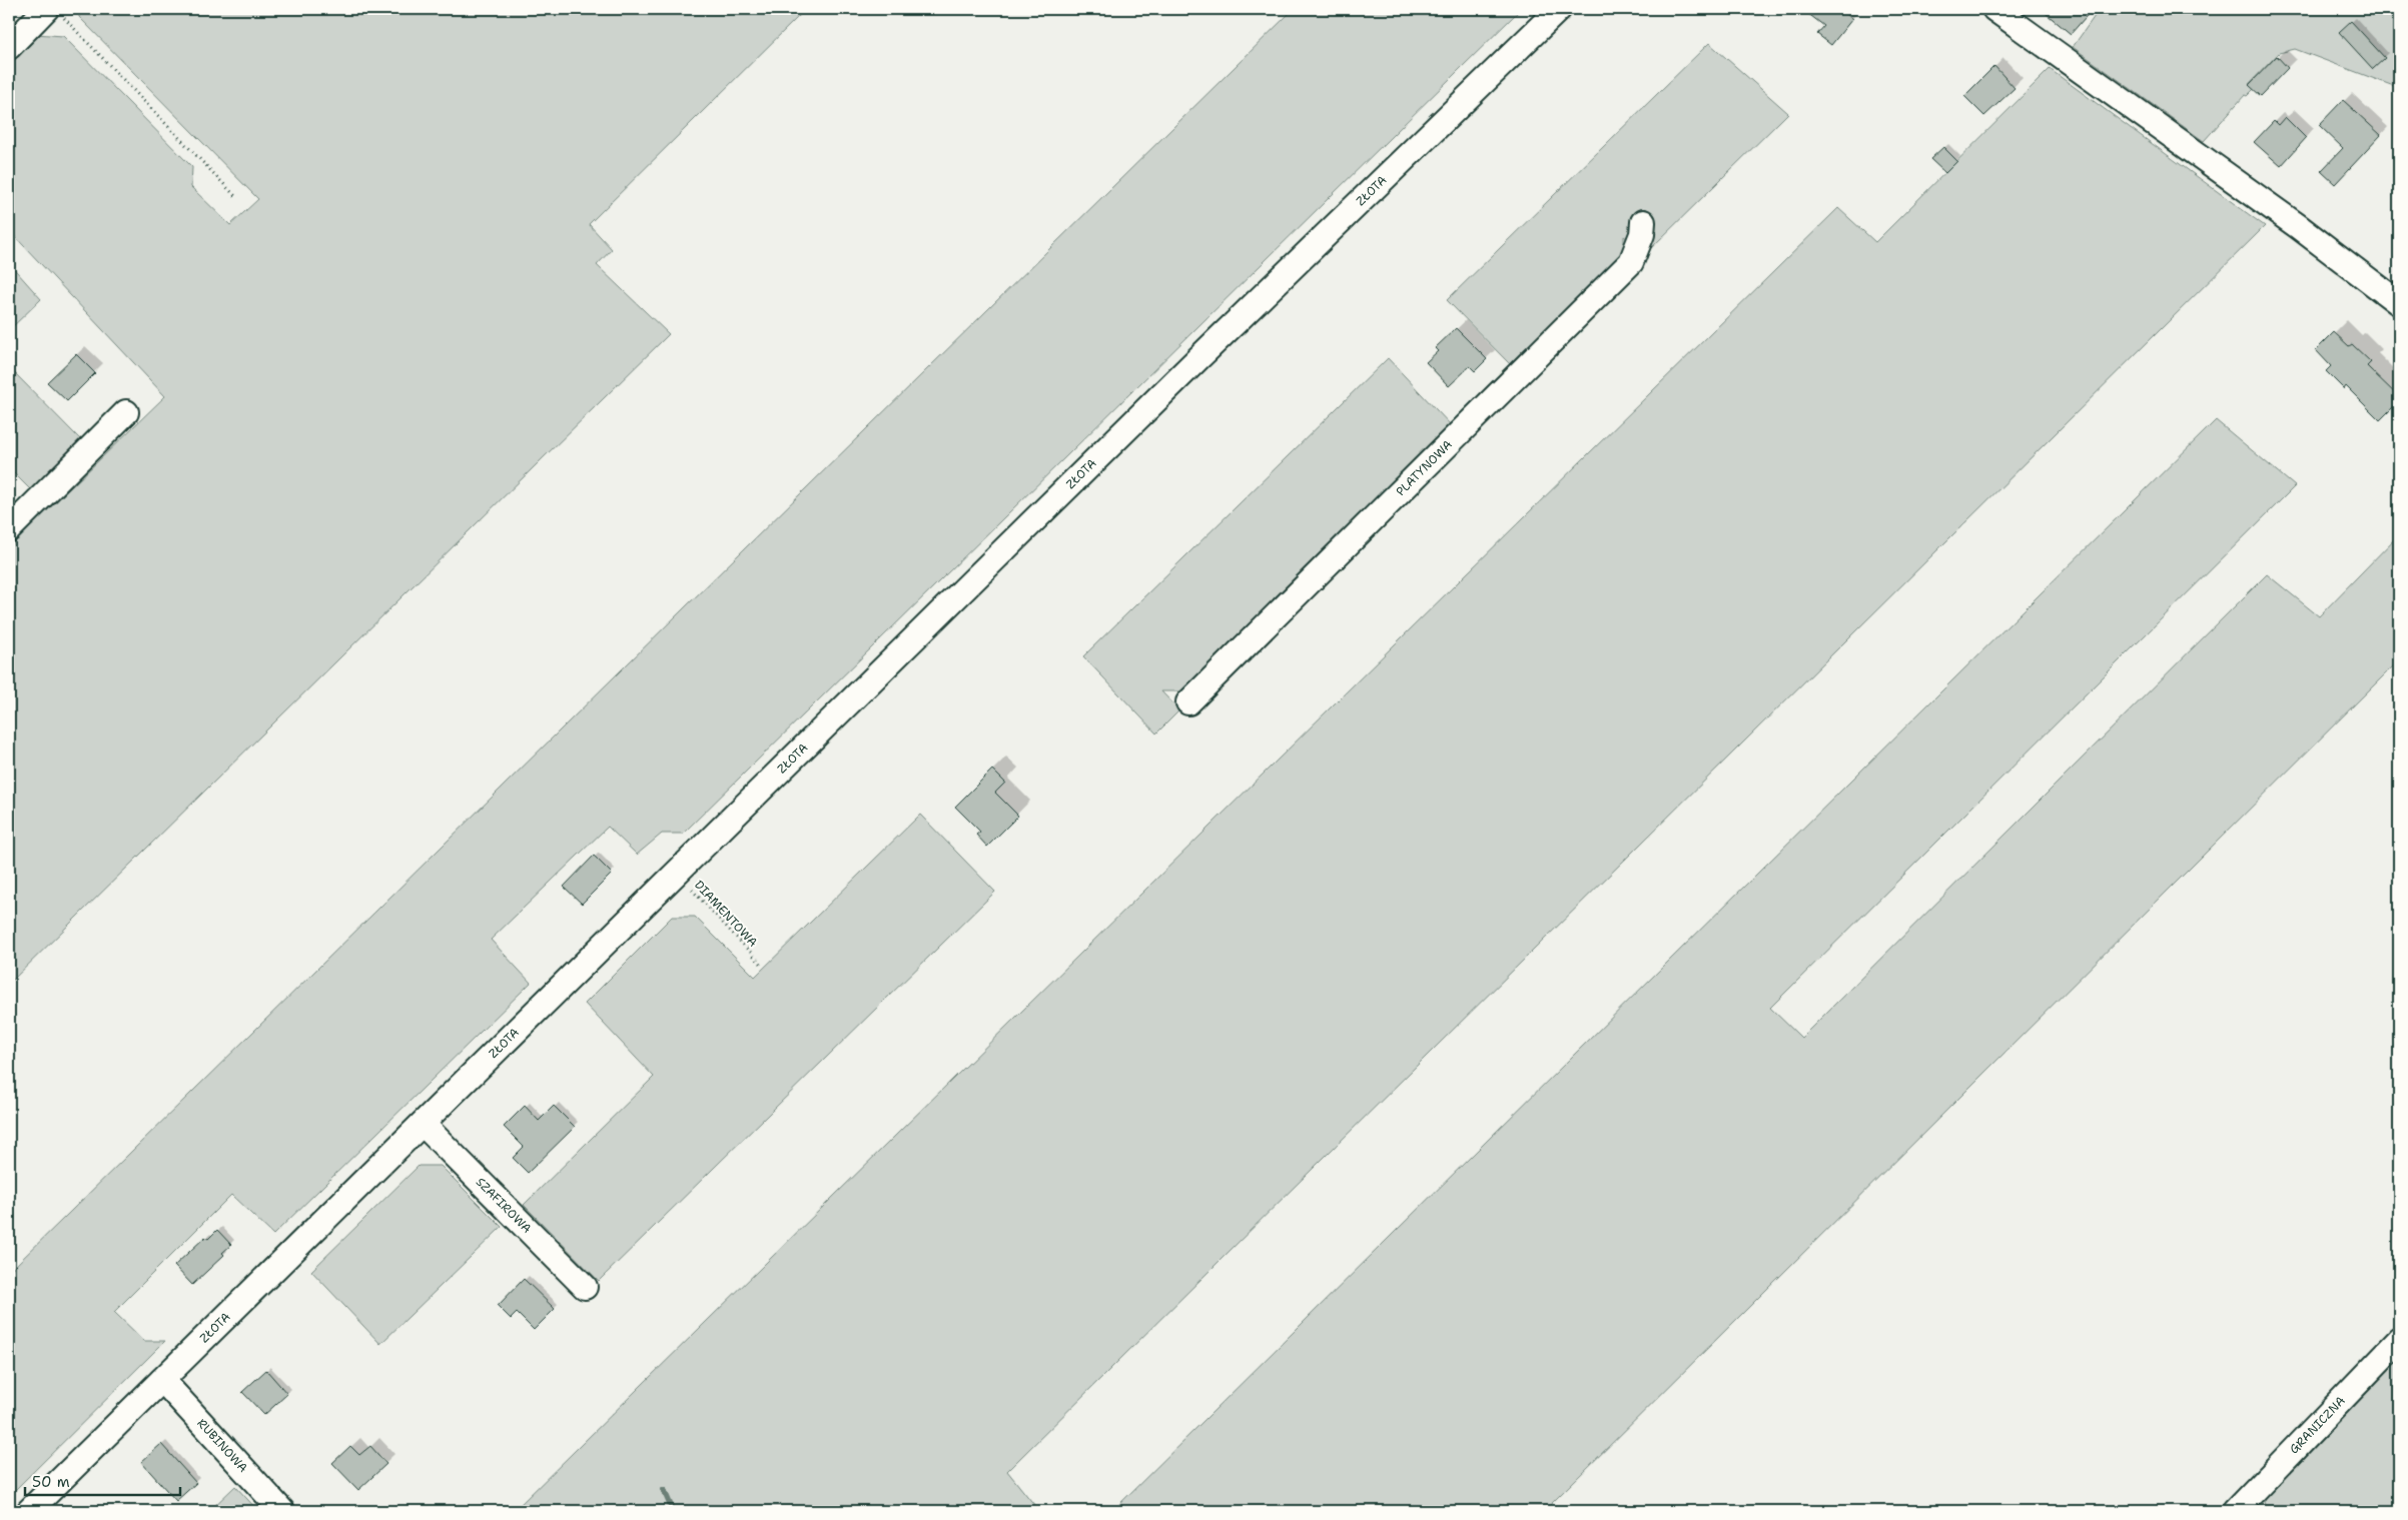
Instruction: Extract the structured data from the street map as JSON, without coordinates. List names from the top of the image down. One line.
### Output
{"streets":{"street":["ZŁOTA","PLATYNOWA","SZAFIROWA","GRANICZNA","RUBINOWA"],"path":["DIAMENTOWA"]},"crossings":[["ZŁOTA","DIAMENTOWA"],["ZŁOTA","SZAFIROWA"],["ZŁOTA","RUBINOWA"]],"scale_bar":"50 m"}
